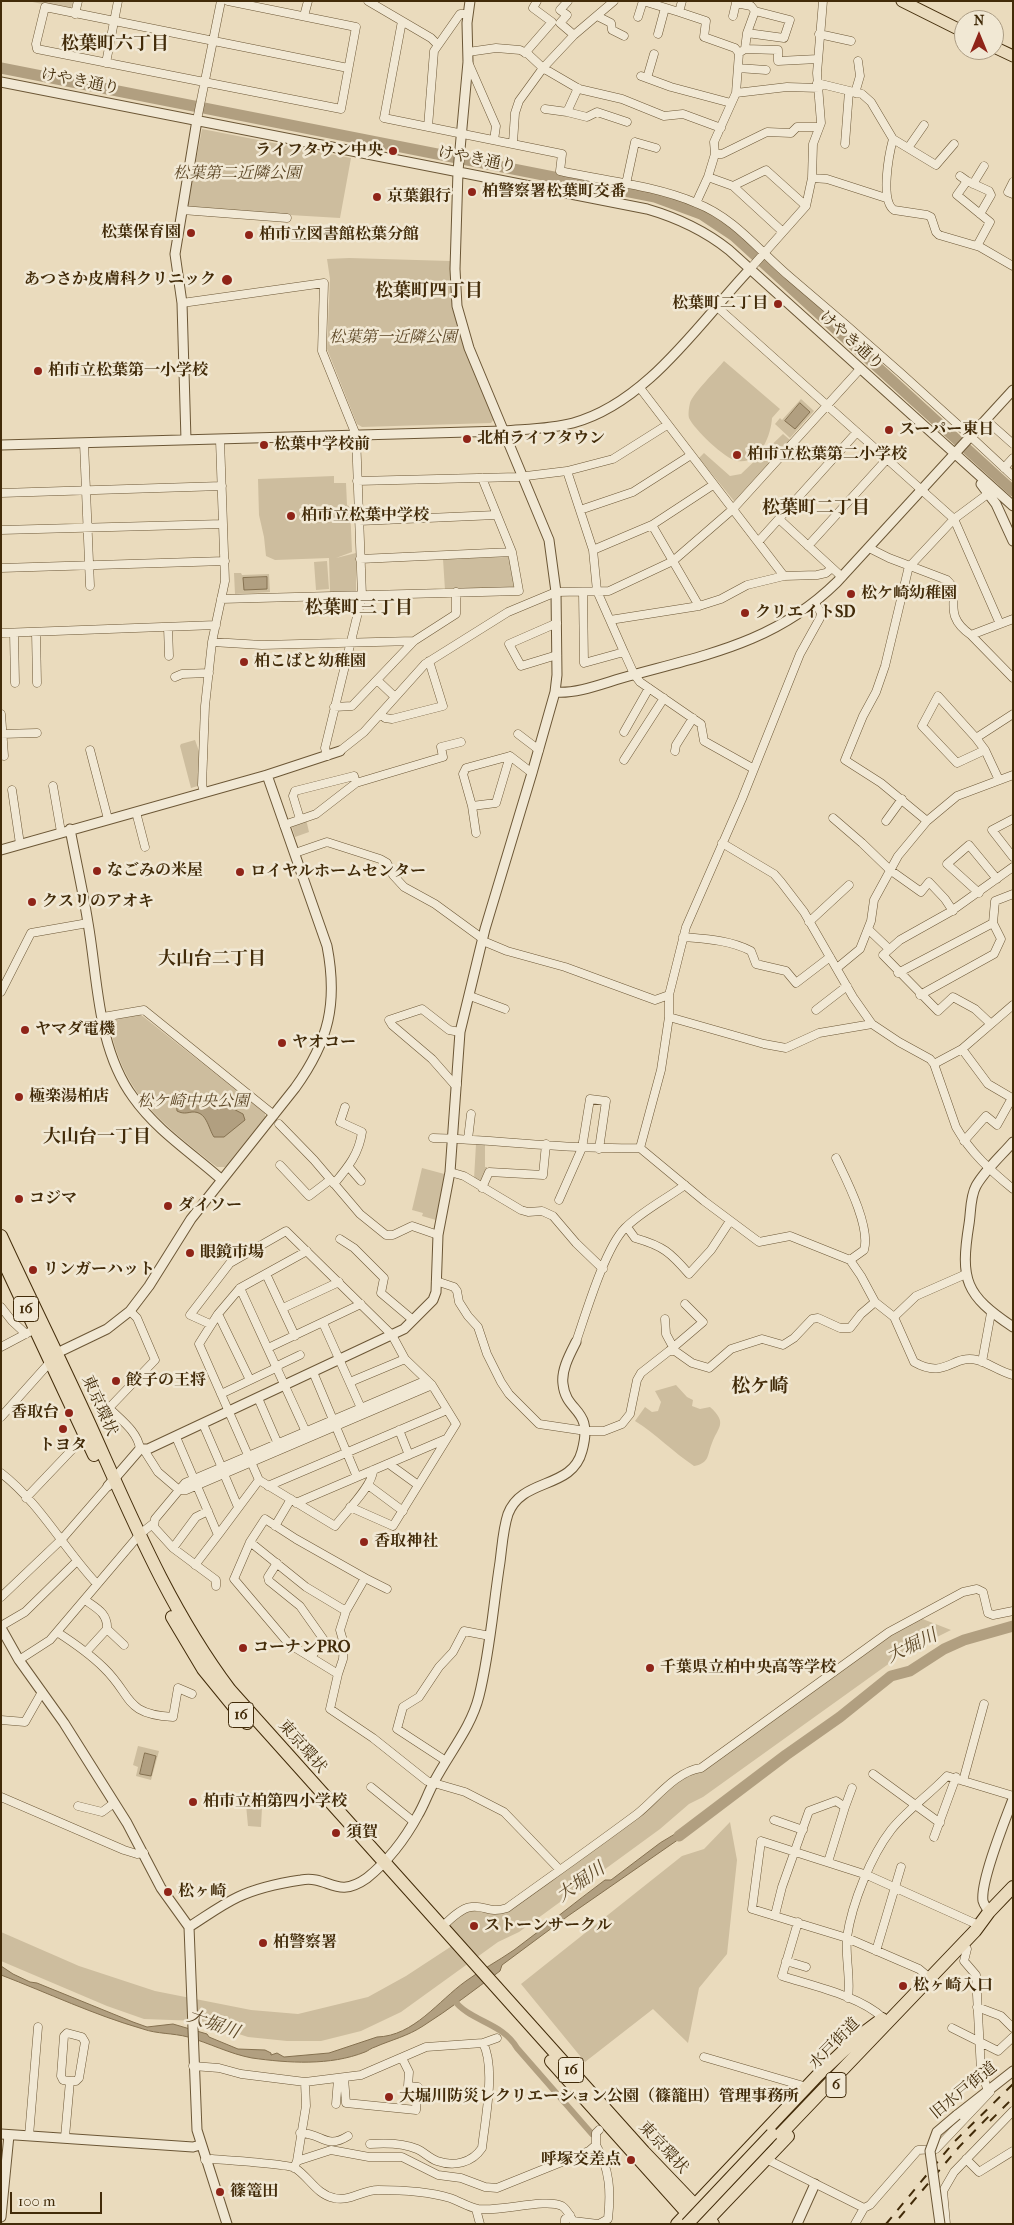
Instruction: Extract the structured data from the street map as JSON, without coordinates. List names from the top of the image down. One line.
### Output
{"streets":{"highway":["16","東京環状","水戸街道","6"],"street":["けやき通り","旧水戸街道"]},"crossings":[["東京環状","水戸街道"],["東京環状","6"],["水戸街道","6"]],"districts":["松葉町六丁目","松葉町四丁目","松葉町二丁目","松葉町三丁目","大山台二丁目","大山台一丁目","松ケ崎"],"water":["大堀川"],"parks":["松葉第二近隣公園","松葉第一近隣公園","松ケ崎中央公園"],"places":["ライフタウン中央","柏警察署松葉町交番","京葉銀行","松葉保育園","柏市立図書館松葉分館","あつさか皮膚科クリニック","松葉町二丁目","柏市立松葉第一小学校","スーパー東日","北柏ライフタウン","松葉中学校前","柏市立松葉第二小学校","柏市立松葉中学校","松ケ崎幼稚園","クリエイトSD","柏こばと幼稚園","なごみの米屋","ロイヤルホームセンター","クスリのアオキ","ヤマダ電機","ヤオコー","極楽湯柏店","コジマ","ダイソー","眼鏡市場","リンガーハット","餃子の王将","香取台","トヨタ","香取神社","コーナンPRO","千葉県立柏中央高等学校","柏市立柏第四小学校","須賀","松ヶ崎","ストーンサークル","柏警察署","松ヶ崎入口","大堀川防災レクリエーション公園（篠籠田）管理事務所","呼塚交差点","篠篭田"],"scale_bar":"100 m","north":"top"}
